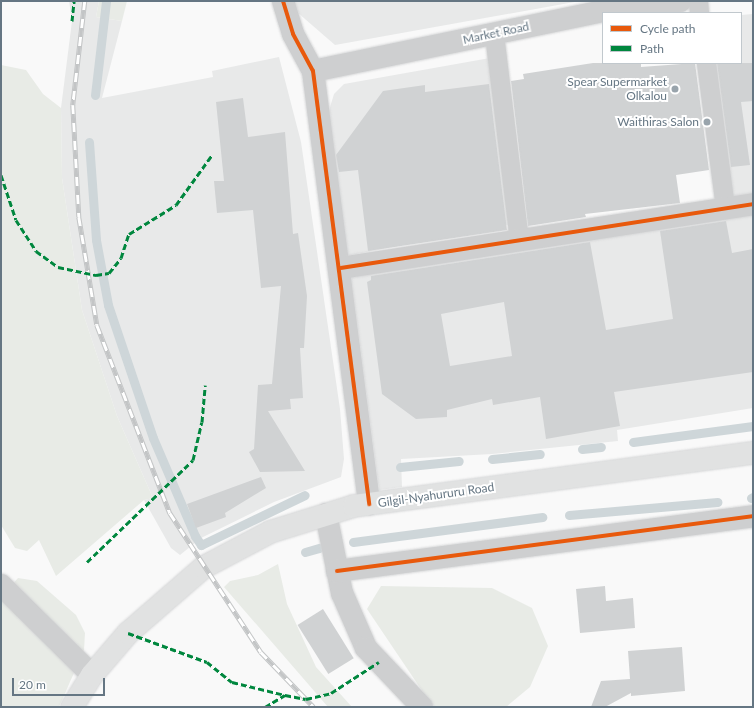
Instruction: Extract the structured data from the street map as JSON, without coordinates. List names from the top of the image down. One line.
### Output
{"streets":{"main road":["Gilgil-Nyahururu Road"],"street":["Market Road"]},"places":["Spear Supermarket Olkalou","Waithiras Salon"],"legend":["Cycle path","Path"],"scale_bar":"20 m"}
